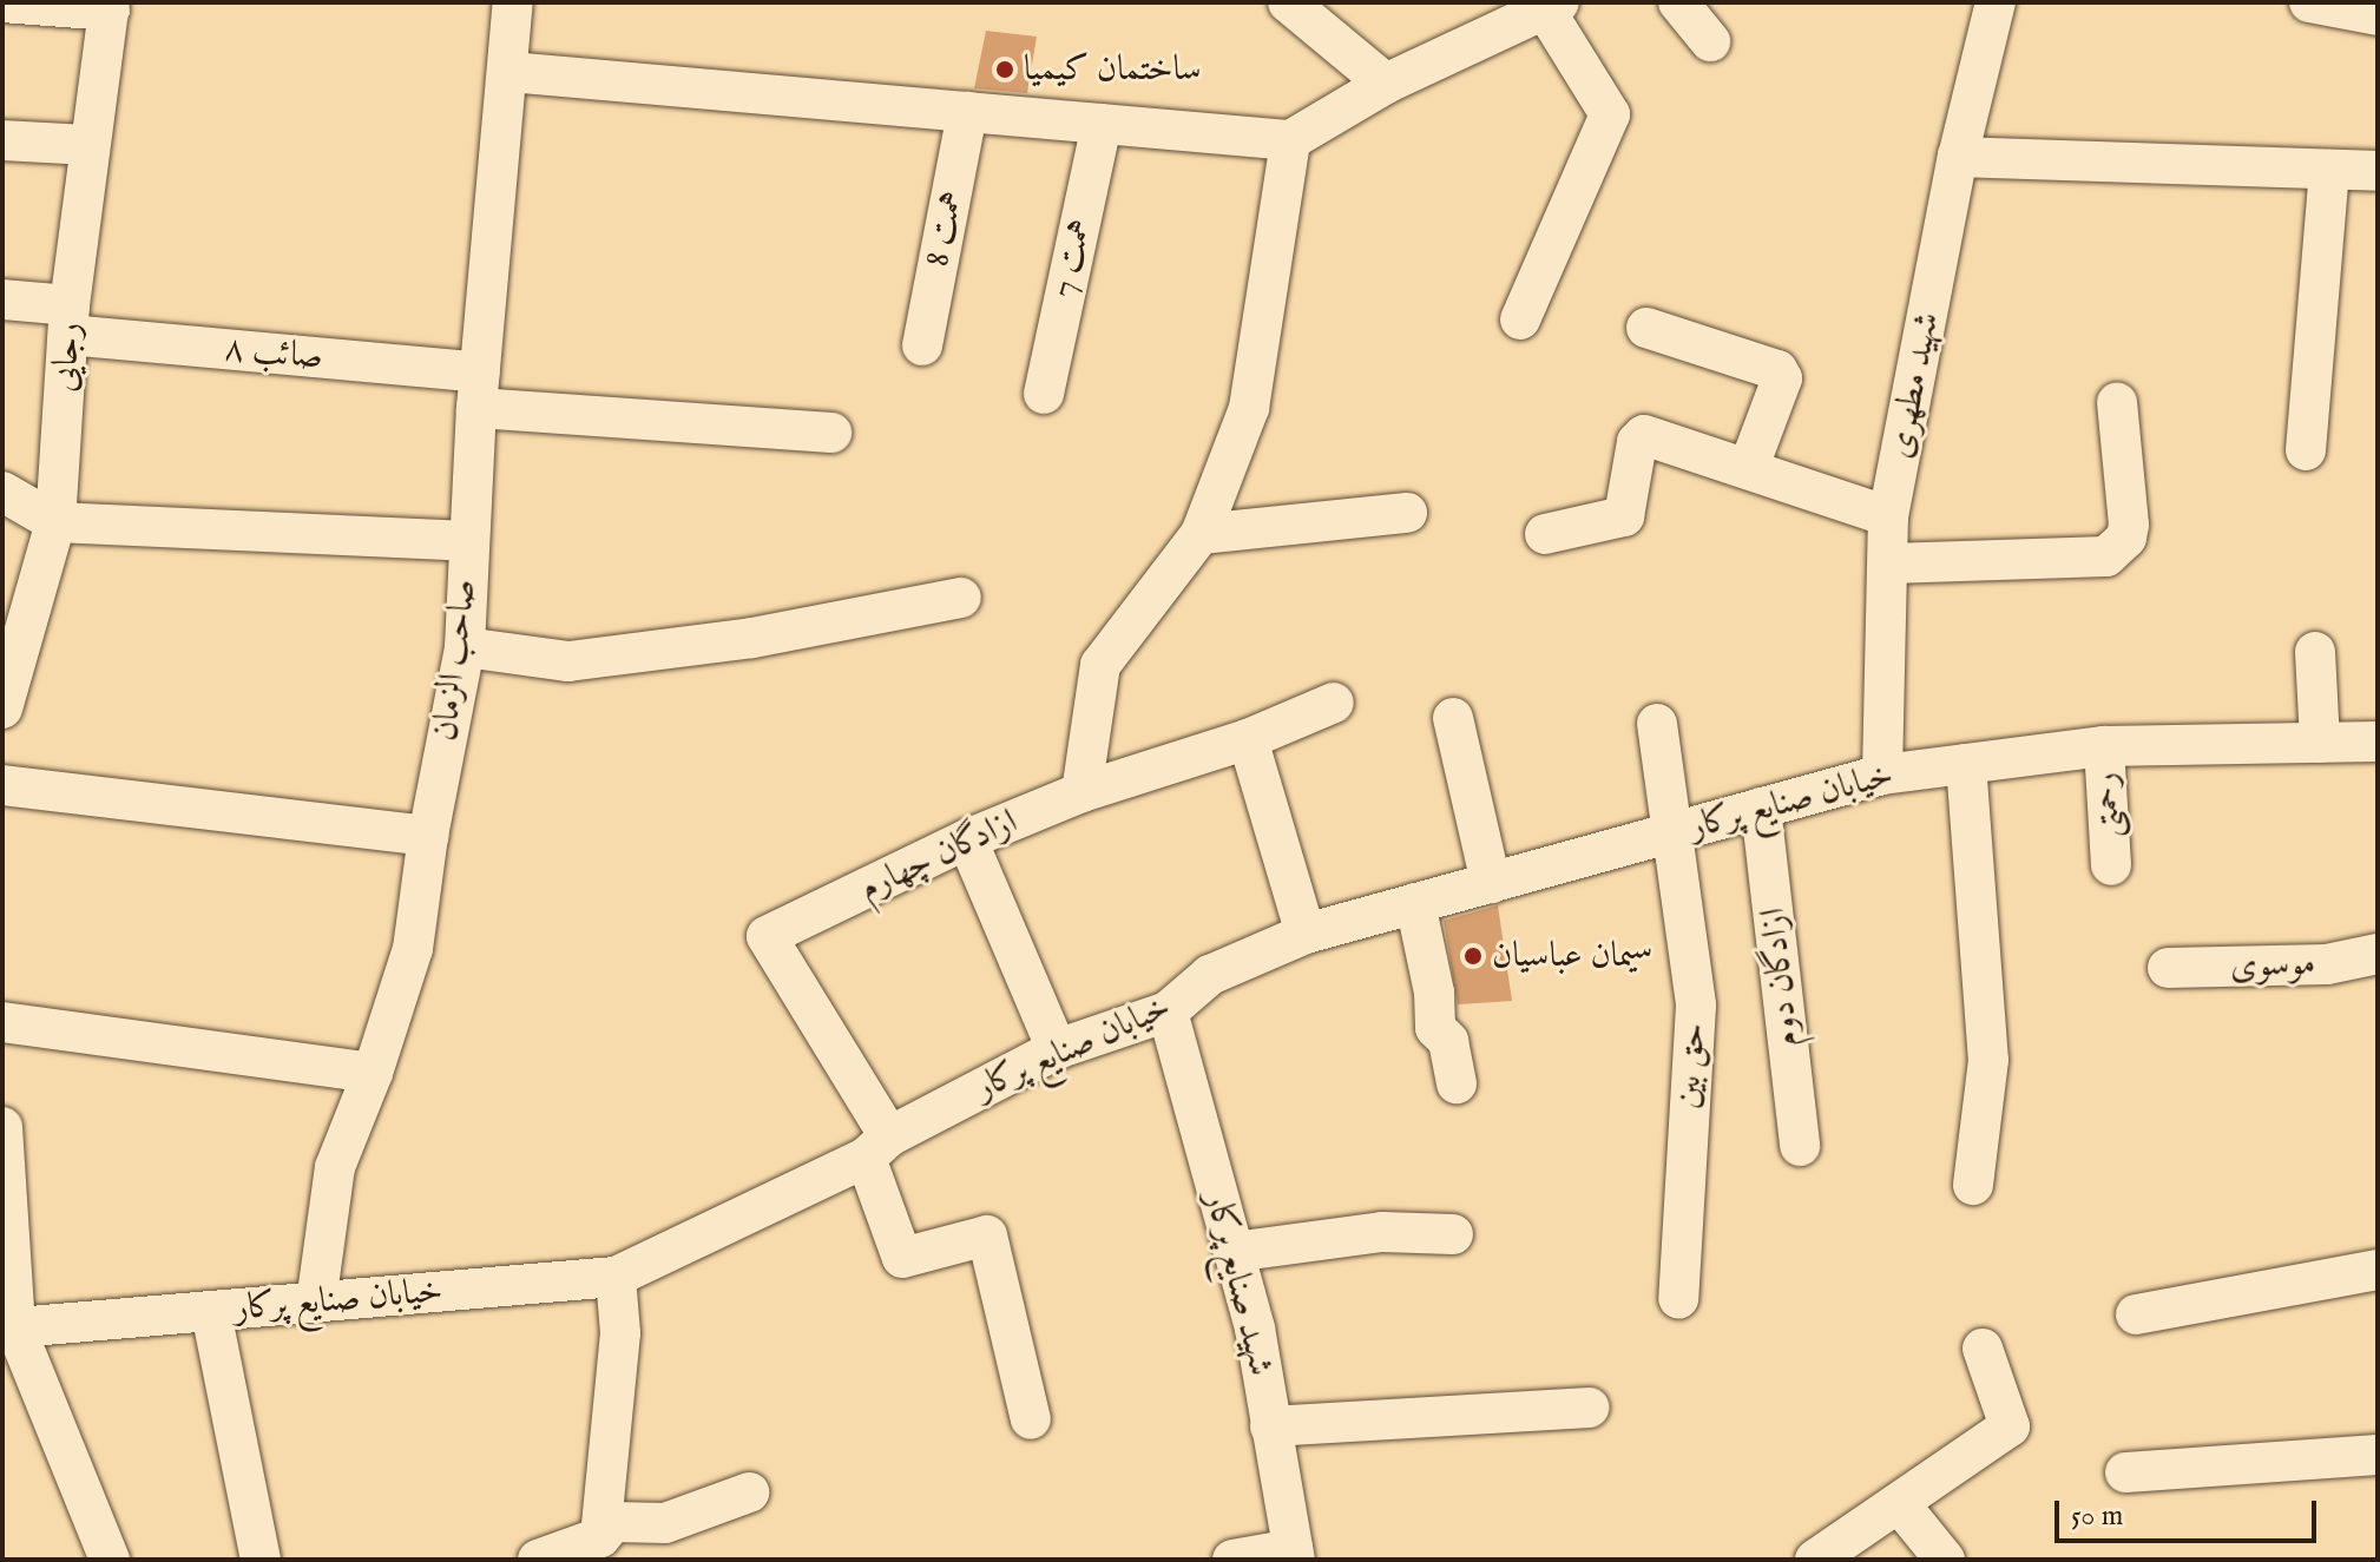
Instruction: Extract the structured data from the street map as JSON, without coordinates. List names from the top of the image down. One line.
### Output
{"streets":{"street":["همت 8","همت 7","صائب ۸","رجایی","شهید مطهری","صاحب الزمان","خیابان صنایع پرکار","رحمتی","ازادگان چهارم","موسوی","ازادگان دوم","حق بین","شهید صنایع پرکار"]},"crossings":[["صائب ۸","رجایی"],["صائب ۸","صاحب الزمان"],["شهید مطهری","خیابان صنایع پرکار"],["صاحب الزمان","خیابان صنایع پرکار"],["خیابان صنایع پرکار","رحمتی"],["خیابان صنایع پرکار","ازادگان چهارم"],["خیابان صنایع پرکار","ازادگان دوم"],["خیابان صنایع پرکار","حق بین"],["خیابان صنایع پرکار","شهید صنایع پرکار"]],"places":["ساختمان کیمیا","سیمان عباسیان"],"scale_bar":"50 m"}
